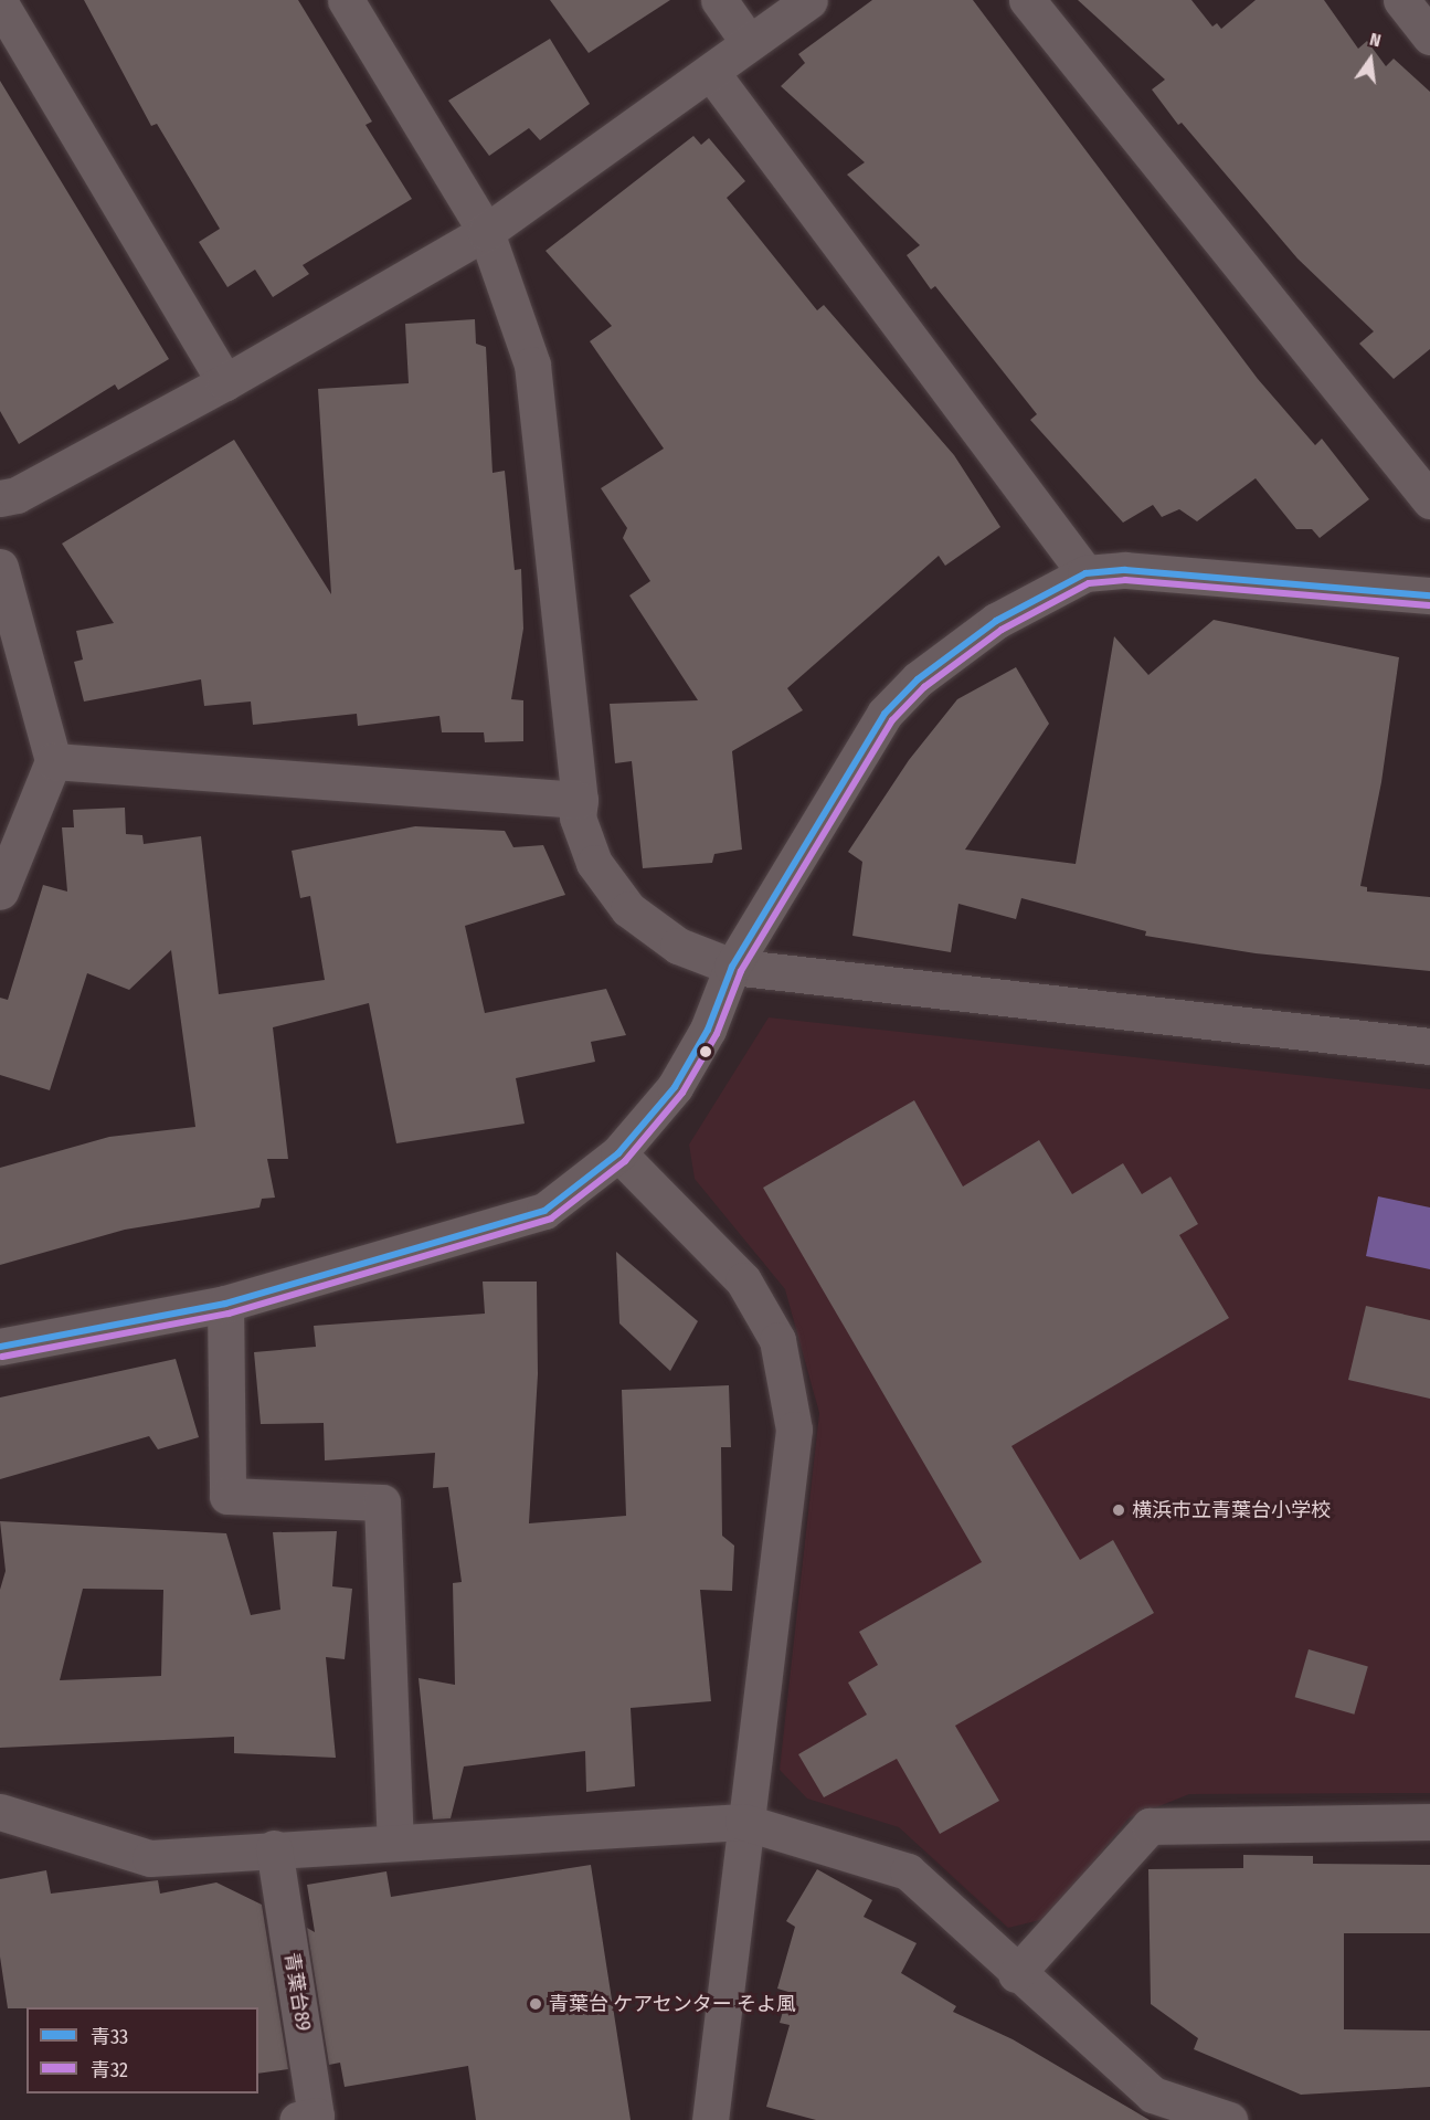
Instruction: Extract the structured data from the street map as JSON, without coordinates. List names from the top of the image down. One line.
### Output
{"streets":{"street":["青葉台89"]},"places":["横浜市立青葉台小学校","青葉台 ケアセンター そよ風"],"lines":["transit line 青33","transit line 青32"],"legend":["青33","青32"],"north":"top"}
